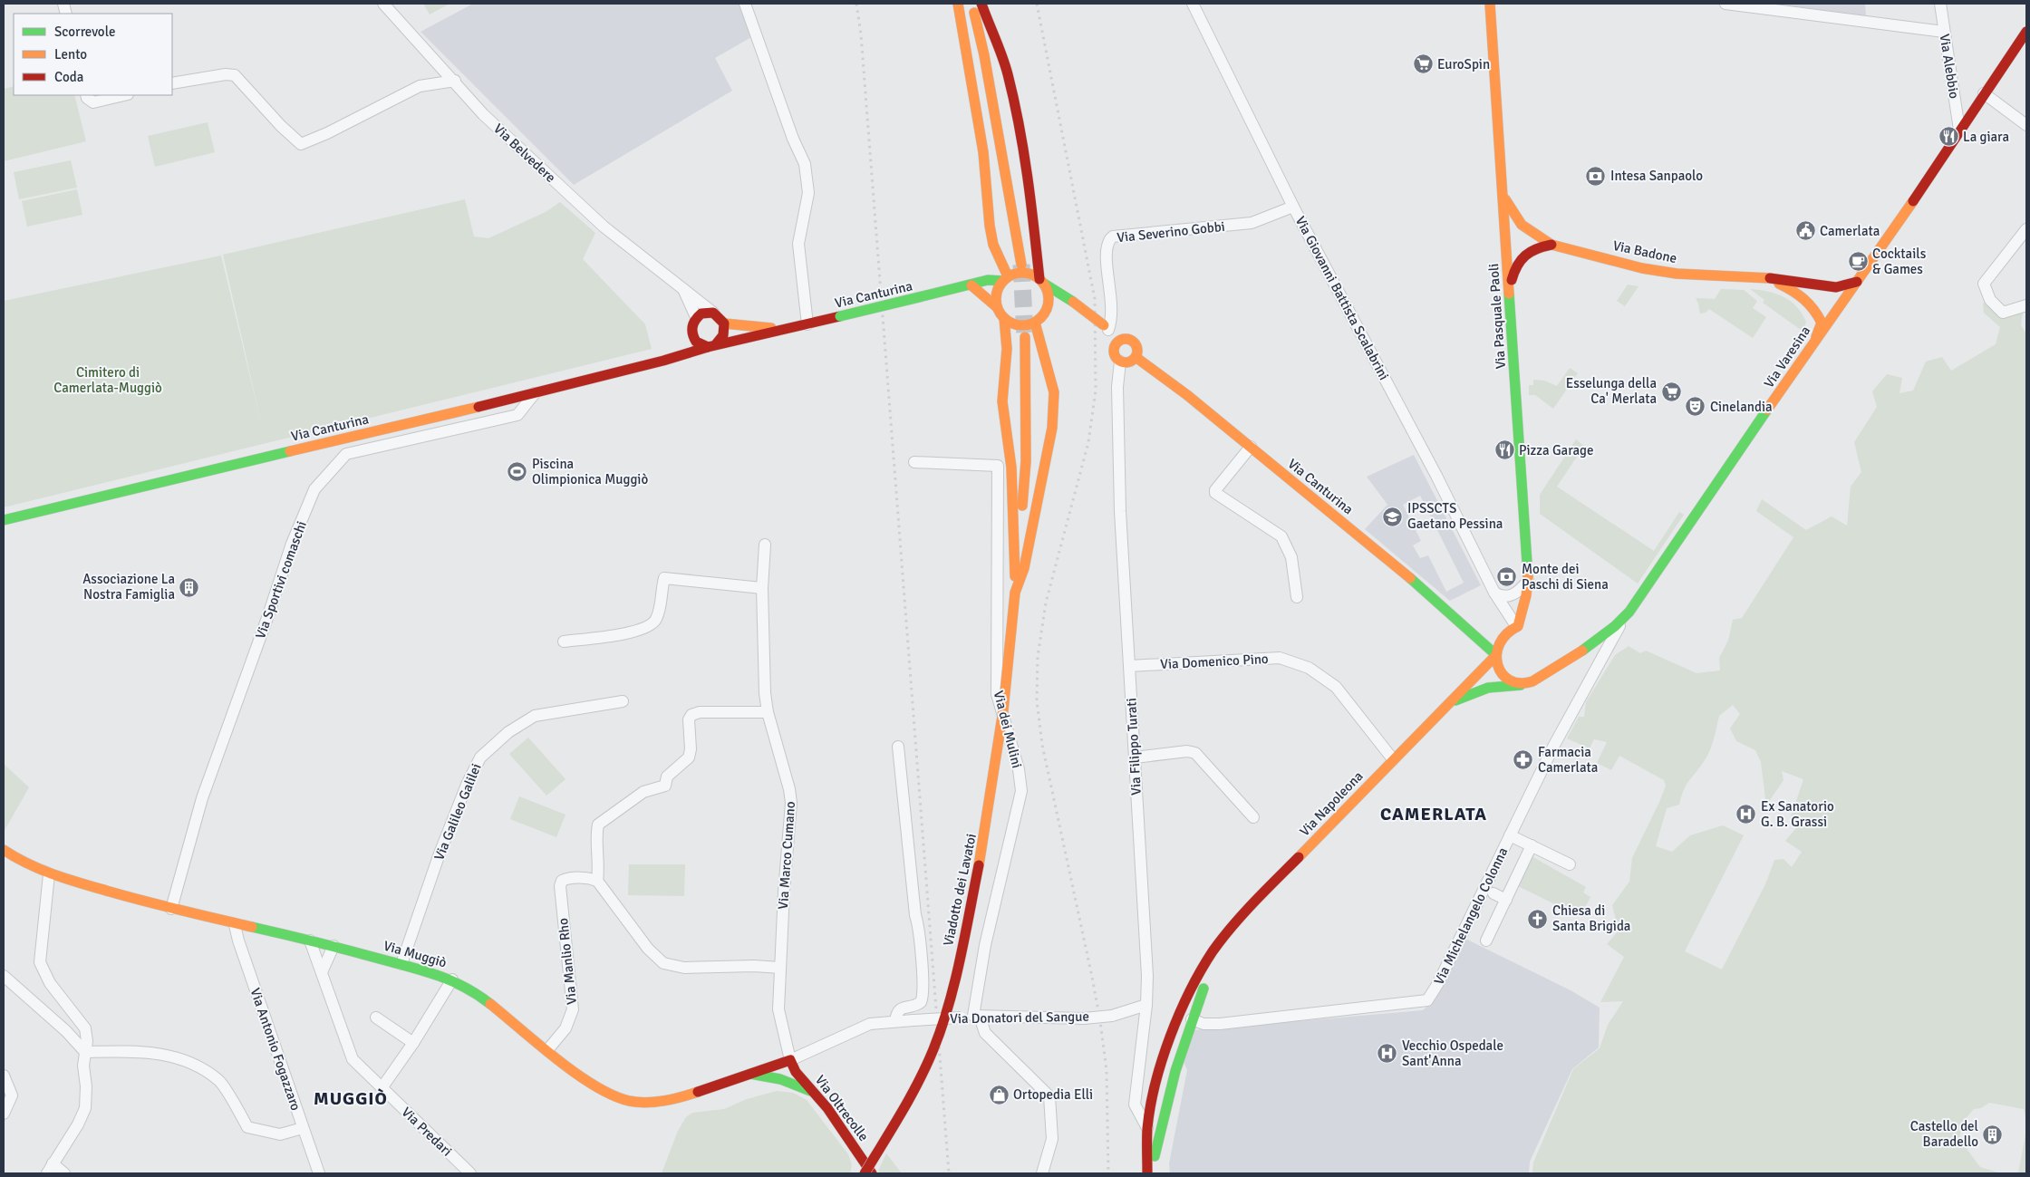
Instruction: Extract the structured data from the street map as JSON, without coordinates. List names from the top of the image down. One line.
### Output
{"streets":{"main road":["Via Badone","Via Canturina","Via Pasquale Paoli","Via Varesina","Via Napoleona","Viadotto dei Lavatoi","Via Muggiò","Via Oltrecolle"],"street":["Via Alebbio","Via Belvedere","Via Severino Gobbi","Via Giovanni Battista Scalabrini","Via Sportivi comaschi","Via Domenico Pino","Via dei Mulini","Via Filippo Turati","Via Galileo Galilei","Via Marco Cumano","Via Michelangelo Colonna","Via Manlio Rho","Via Donatori del Sangue","Via Antonio Fogazzaro","Via Predari"]},"crossings":[["Via Alebbio","Via Varesina"],["Via Belvedere","Via Canturina"],["Via Severino Gobbi","Via Giovanni Battista Scalabrini"],["Via Badone","Via Pasquale Paoli"],["Via Badone","Via Varesina"],["Via Canturina","Via Sportivi comaschi"],["Via Canturina","Via Filippo Turati"],["Via Canturina","Via Napoleona"],["Via Giovanni Battista Scalabrini","Via Pasquale Paoli"],["Via Varesina","Via Napoleona"],["Via Varesina","Via Michelangelo Colonna"],["Via Sportivi comaschi","Via Muggiò"],["Via Domenico Pino","Via Filippo Turati"],["Via Domenico Pino","Via Napoleona"],["Via dei Mulini","Via Donatori del Sangue"],["Via Filippo Turati","Via Napoleona"],["Via Filippo Turati","Via Donatori del Sangue"],["Via Napoleona","Via Michelangelo Colonna"],["Via Galileo Galilei","Via Muggiò"],["Via Marco Cumano","Via Muggiò"],["Via Marco Cumano","Via Donatori del Sangue"],["Via Marco Cumano","Via Oltrecolle"],["Via Muggiò","Via Manlio Rho"],["Via Muggiò","Via Donatori del Sangue"],["Via Muggiò","Via Antonio Fogazzaro"],["Via Muggiò","Via Oltrecolle"],["Via Muggiò","Via Predari"],["Via Donatori del Sangue","Via Oltrecolle"]],"districts":["CAMERLATA","MUGGIÒ"],"parks":["Cimitero di Camerlata-Muggiò"],"places":{"supermarket":["EuroSpin","Esselunga della Ca' Merlata"],"restaurant":["La giara","Pizza Garage"],"bank":["Intesa Sanpaolo","Monte dei Paschi di Siena"],"public building":["Camerlata"],"cafe":["Cocktails & Games"],"theatre":["Cinelandia"],"sports":["Piscina Olimpionica Muggiò"],"school or university":["IPSSCTS Gaetano Pessina"],"building":["Associazione La Nostra Famiglia","Castello del Baradello"],"pharmacy":["Farmacia Camerlata"],"hospital":["Ex Sanatorio G. B. Grassi","Vecchio Ospedale Sant'Anna"],"church":["Chiesa di Santa Brigida"],"shop":["Ortopedia Elli"]},"legend":["Scorrevole","Lento","Coda"]}
